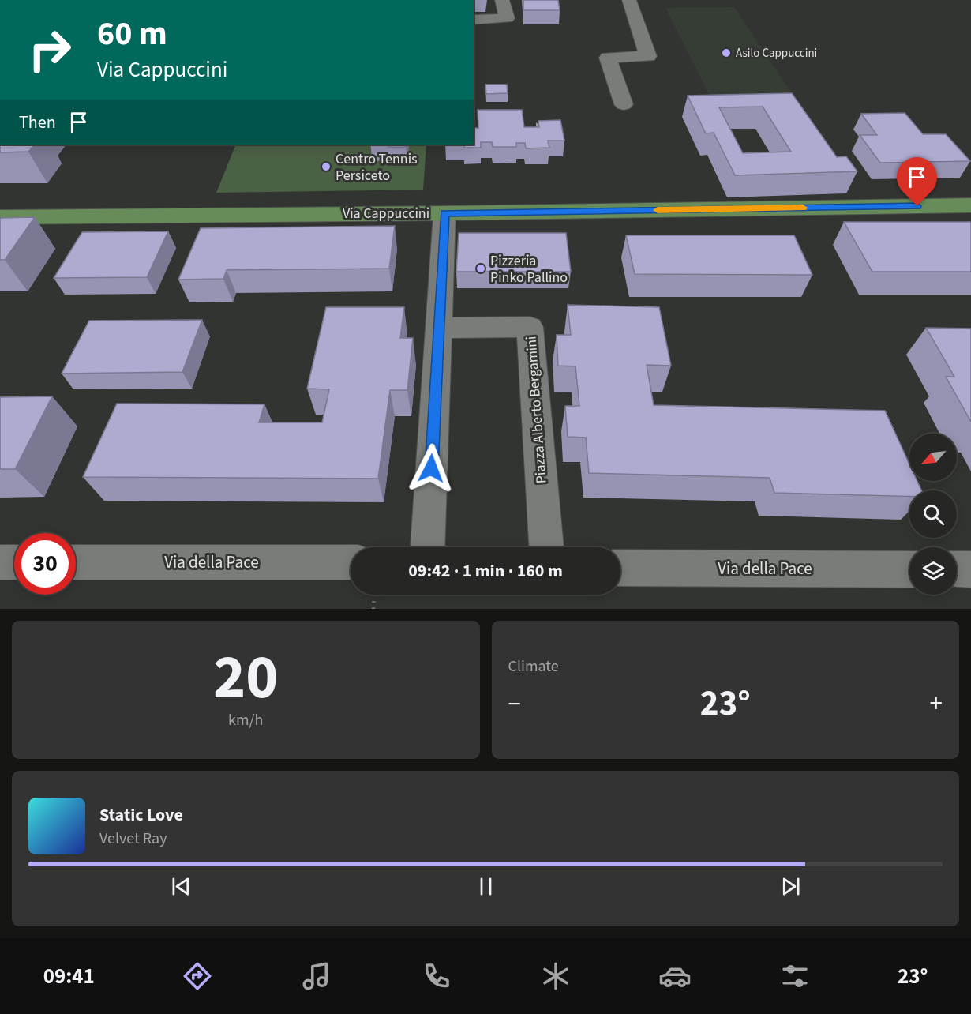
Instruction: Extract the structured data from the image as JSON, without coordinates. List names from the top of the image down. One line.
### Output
{"streets":{"main road":["Via Cappuccini"],"street":["Piazza Alberto Bergamini","Via della Pace"]},"places":["Asilo Cappuccini","Centro Tennis Persiceto","Pizzeria Pinko Pallino"],"north":"bottom left","page":{"turn":["60 m","Via Cappuccini"],"then":"Then","limit":"30","trip":"09:42 · 1 min · 160 m","tile":[["20","km/h"],"Climate"],"heat":["−","23°","+"],"song":["Static Love","Velvet Ray"],"tabs":["09:41","23°"]}}
